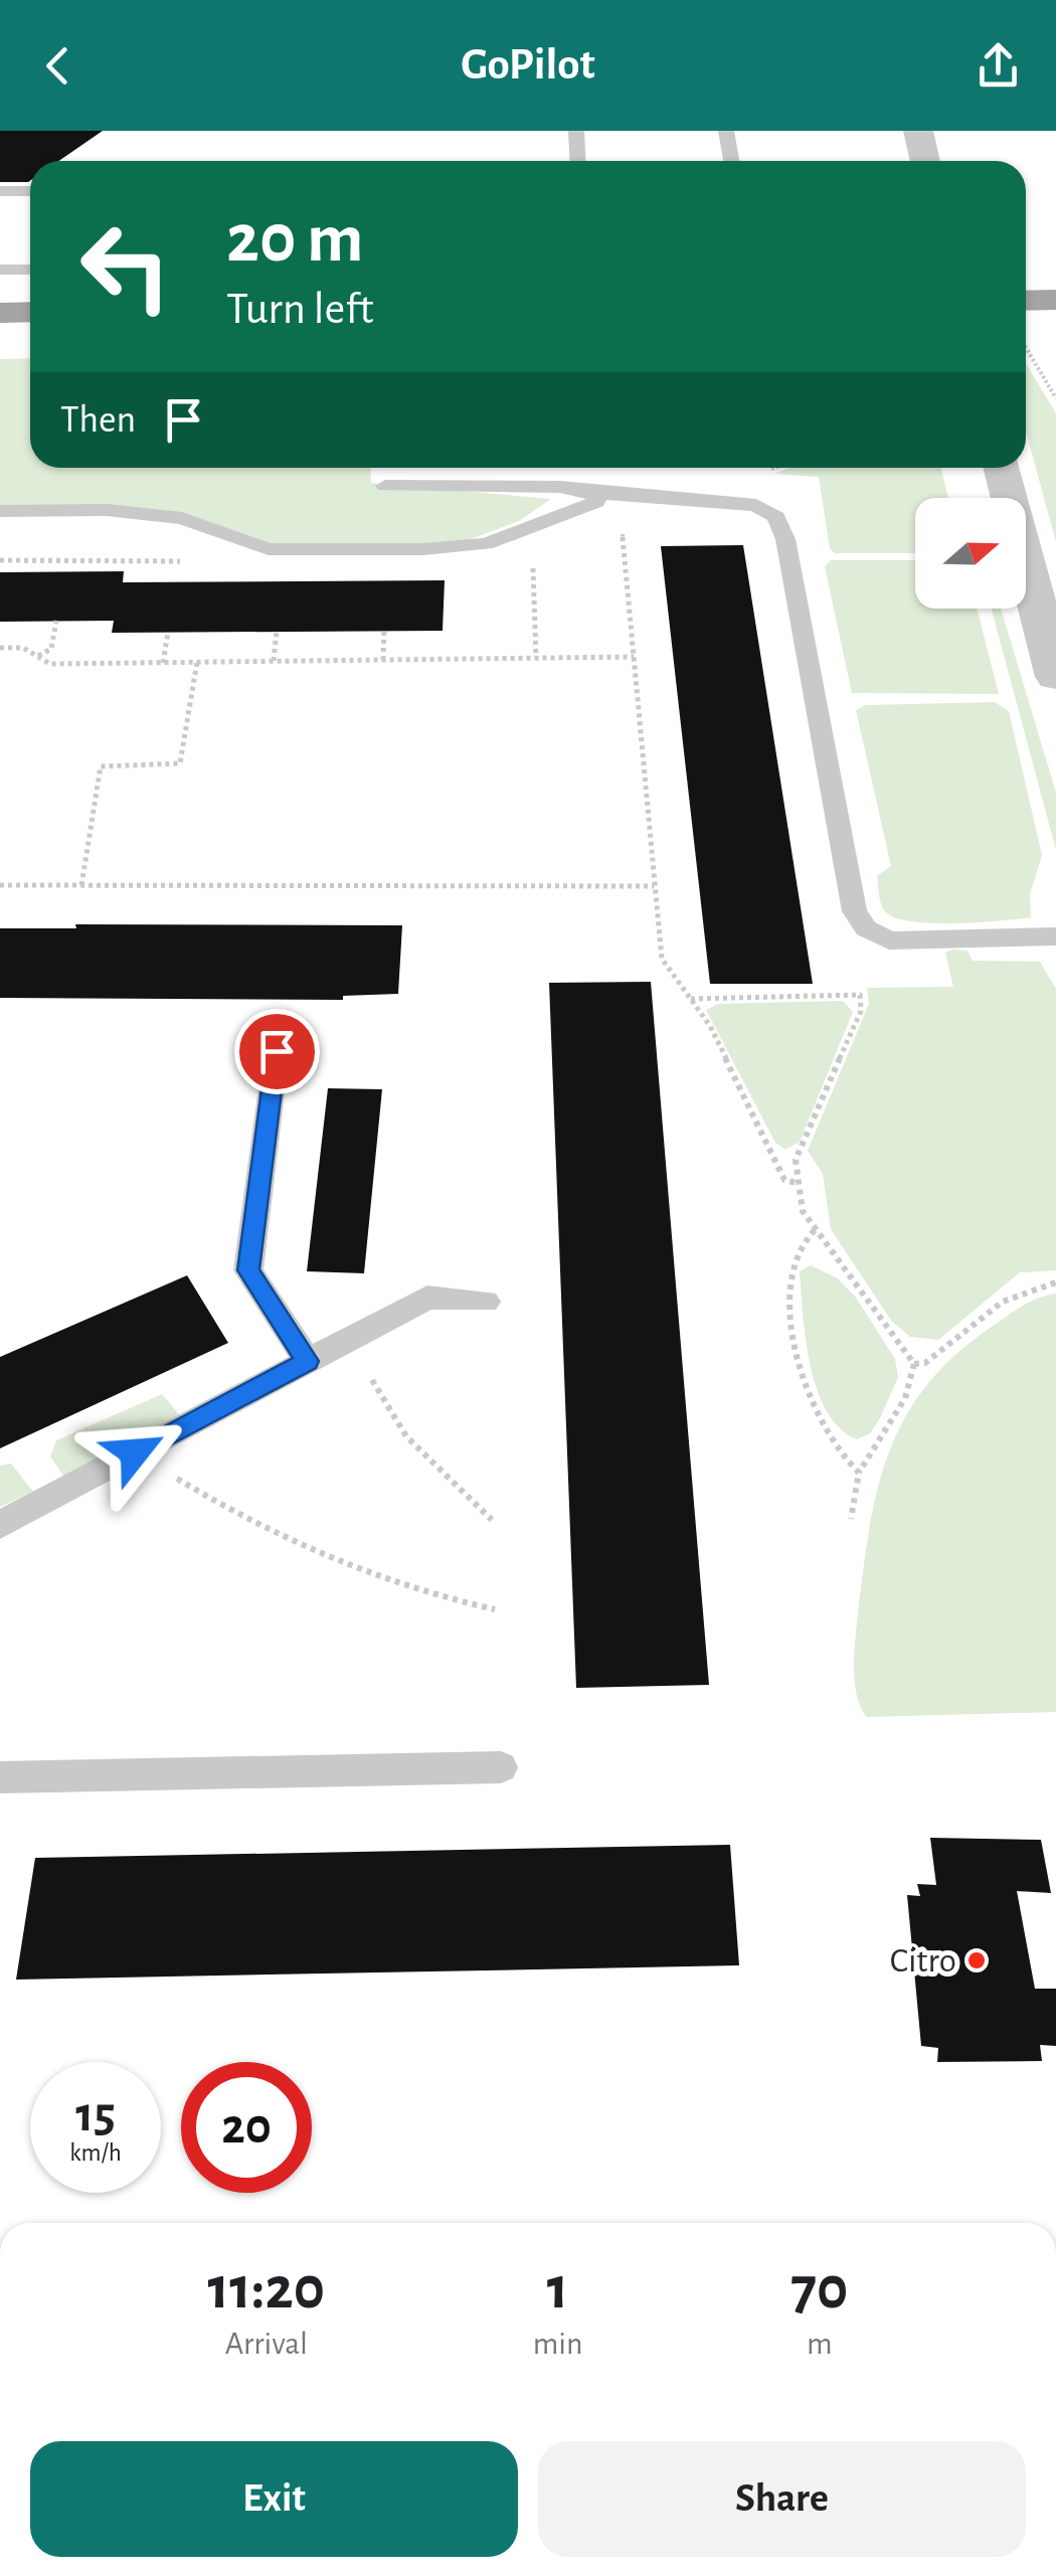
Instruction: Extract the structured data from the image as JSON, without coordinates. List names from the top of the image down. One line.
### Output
{"places":["Citro"],"north":"right","page":{"header":"GoPilot","turn":["20 m","Turn left"],"then":"Then","speed":"15 km/h","limit":"20","eta":["11:20","Arrival","1","min","70","m"],"buttons":["Exit","Share"]}}
